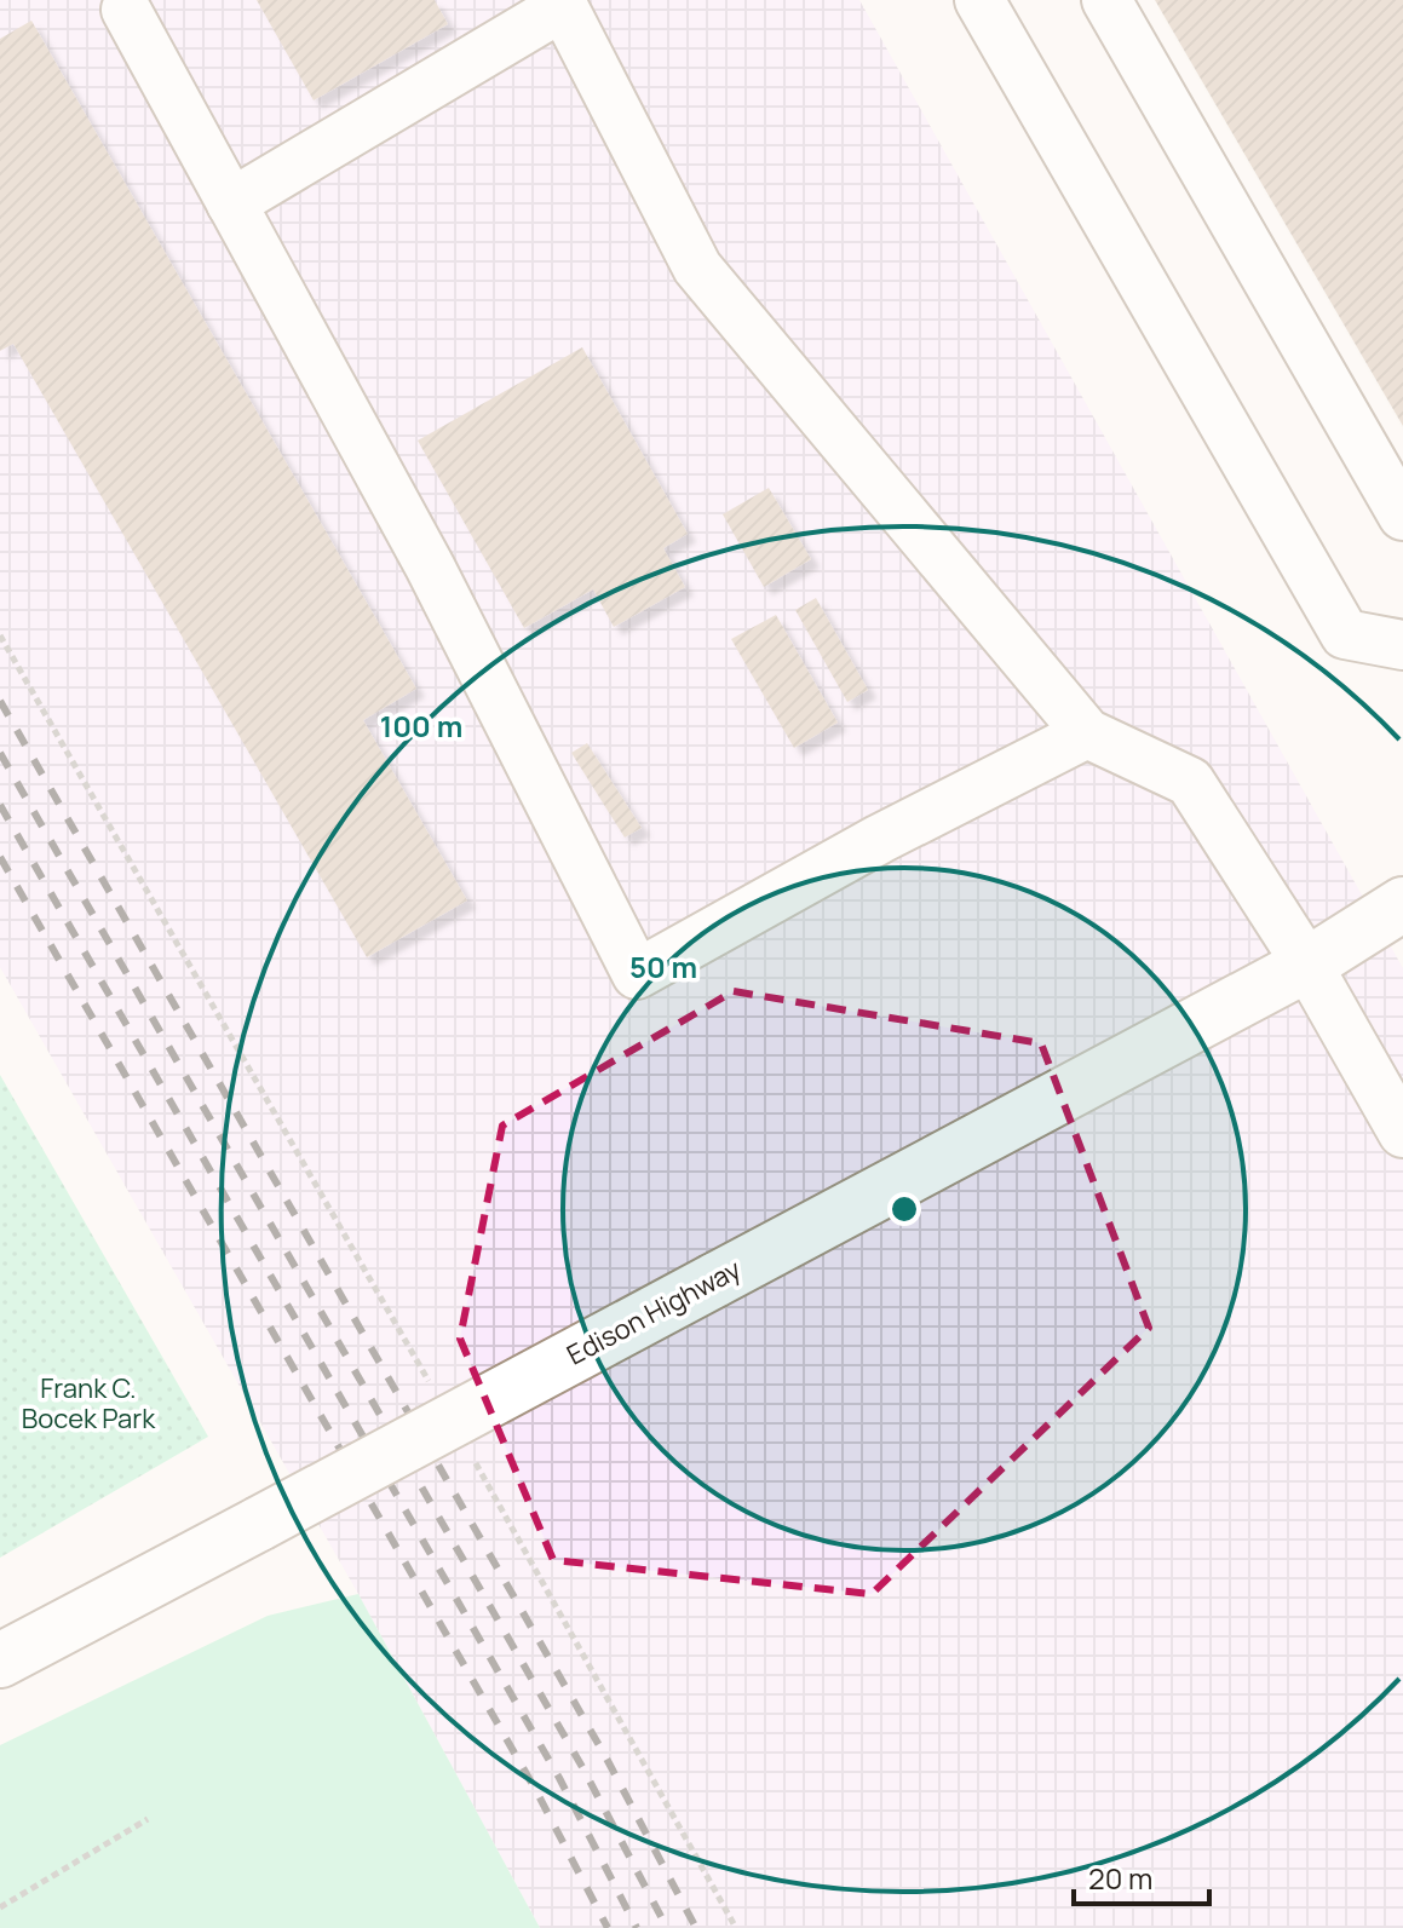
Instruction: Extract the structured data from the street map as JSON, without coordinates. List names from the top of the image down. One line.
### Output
{"streets":{"main road":["Edison Highway"]},"parks":["Frank C. Bocek Park"],"scale_bar":"20 m","rings":["100 m","50 m"]}
